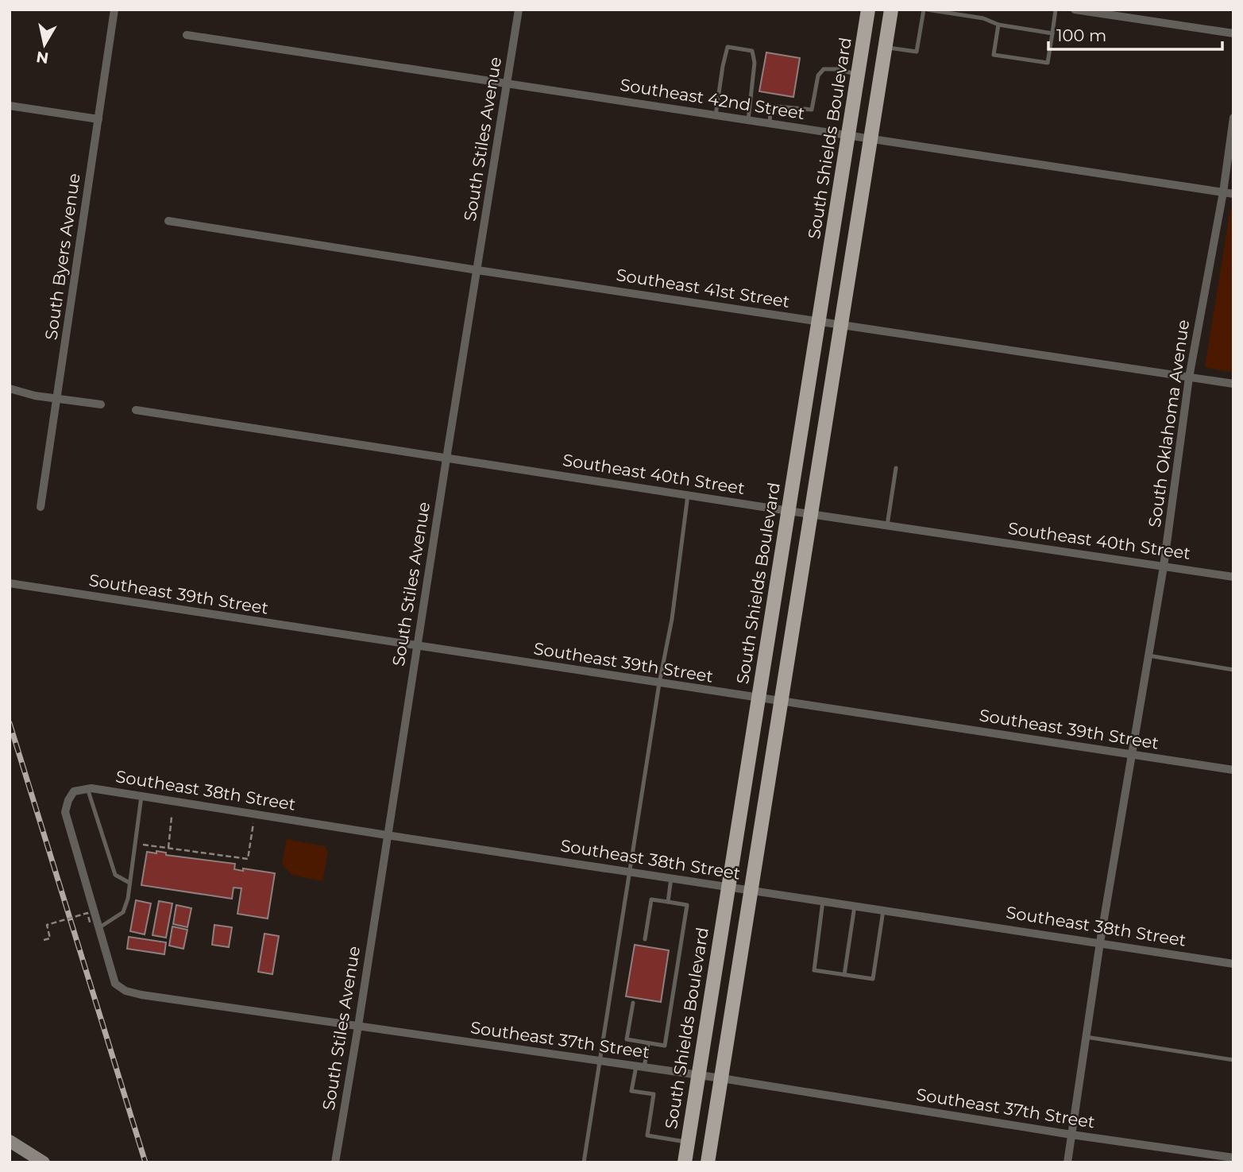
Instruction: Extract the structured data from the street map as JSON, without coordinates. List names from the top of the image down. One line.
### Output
{"streets":{"main road":["South Shields Boulevard"],"street":["Southeast 42nd Street","South Stiles Avenue","South Byers Avenue","Southeast 41st Street","South Oklahoma Avenue","Southeast 40th Street","Southeast 39th Street","Southeast 38th Street","Southeast 37th Street"]},"crossings":[["Southeast 42nd Street","South Shields Boulevard"],["Southeast 42nd Street","South Stiles Avenue"],["Southeast 42nd Street","South Oklahoma Avenue"],["South Shields Boulevard","Southeast 41st Street"],["South Shields Boulevard","Southeast 40th Street"],["South Shields Boulevard","Southeast 39th Street"],["South Shields Boulevard","Southeast 38th Street"],["South Shields Boulevard","Southeast 37th Street"],["South Stiles Avenue","Southeast 41st Street"],["South Stiles Avenue","Southeast 40th Street"],["South Stiles Avenue","Southeast 39th Street"],["South Stiles Avenue","Southeast 38th Street"],["South Stiles Avenue","Southeast 37th Street"],["Southeast 41st Street","South Oklahoma Avenue"],["South Oklahoma Avenue","Southeast 40th Street"],["South Oklahoma Avenue","Southeast 39th Street"],["South Oklahoma Avenue","Southeast 38th Street"],["South Oklahoma Avenue","Southeast 37th Street"]],"scale_bar":"100 m","north":"bottom"}
